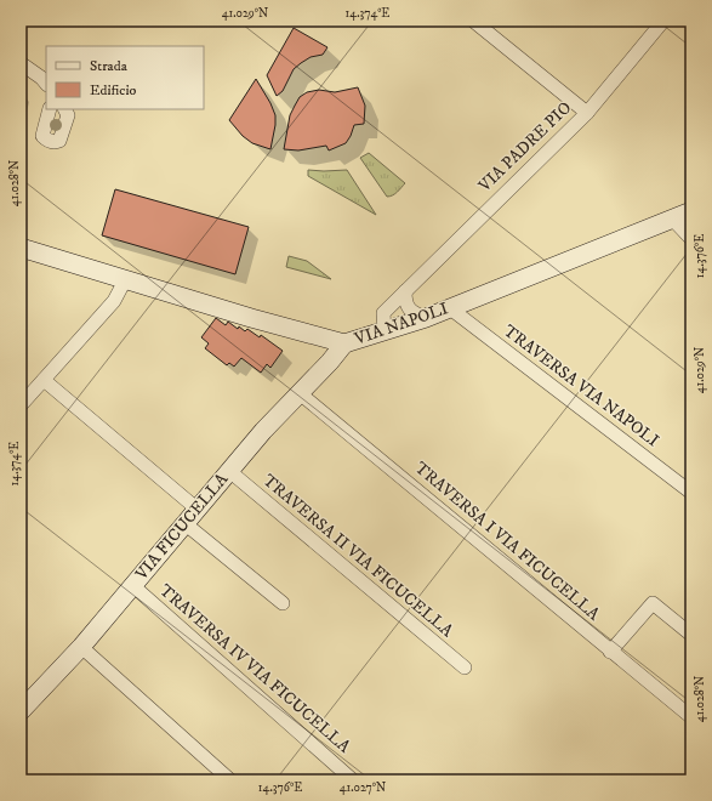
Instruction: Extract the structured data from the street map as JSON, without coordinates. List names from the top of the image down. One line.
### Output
{"streets":{"main road":["VIA NAPOLI","VIA FICUCELLA"],"street":["VIA PADRE PIO","TRAVERSA VIA NAPOLI","TRAVERSA I VIA FICUCELLA","TRAVERSA II VIA FICUCELLA","TRAVERSA IV VIA FICUCELLA"]},"crossings":[["VIA PADRE PIO","VIA NAPOLI"],["VIA NAPOLI","TRAVERSA VIA NAPOLI"],["VIA NAPOLI","VIA FICUCELLA"],["VIA FICUCELLA","TRAVERSA I VIA FICUCELLA"],["VIA FICUCELLA","TRAVERSA II VIA FICUCELLA"],["VIA FICUCELLA","TRAVERSA IV VIA FICUCELLA"]],"legend":["Strada","Edificio"],"coordinates":["41.029°N","14.374°E","41.028°N","14.376°E","41.027°N"]}
